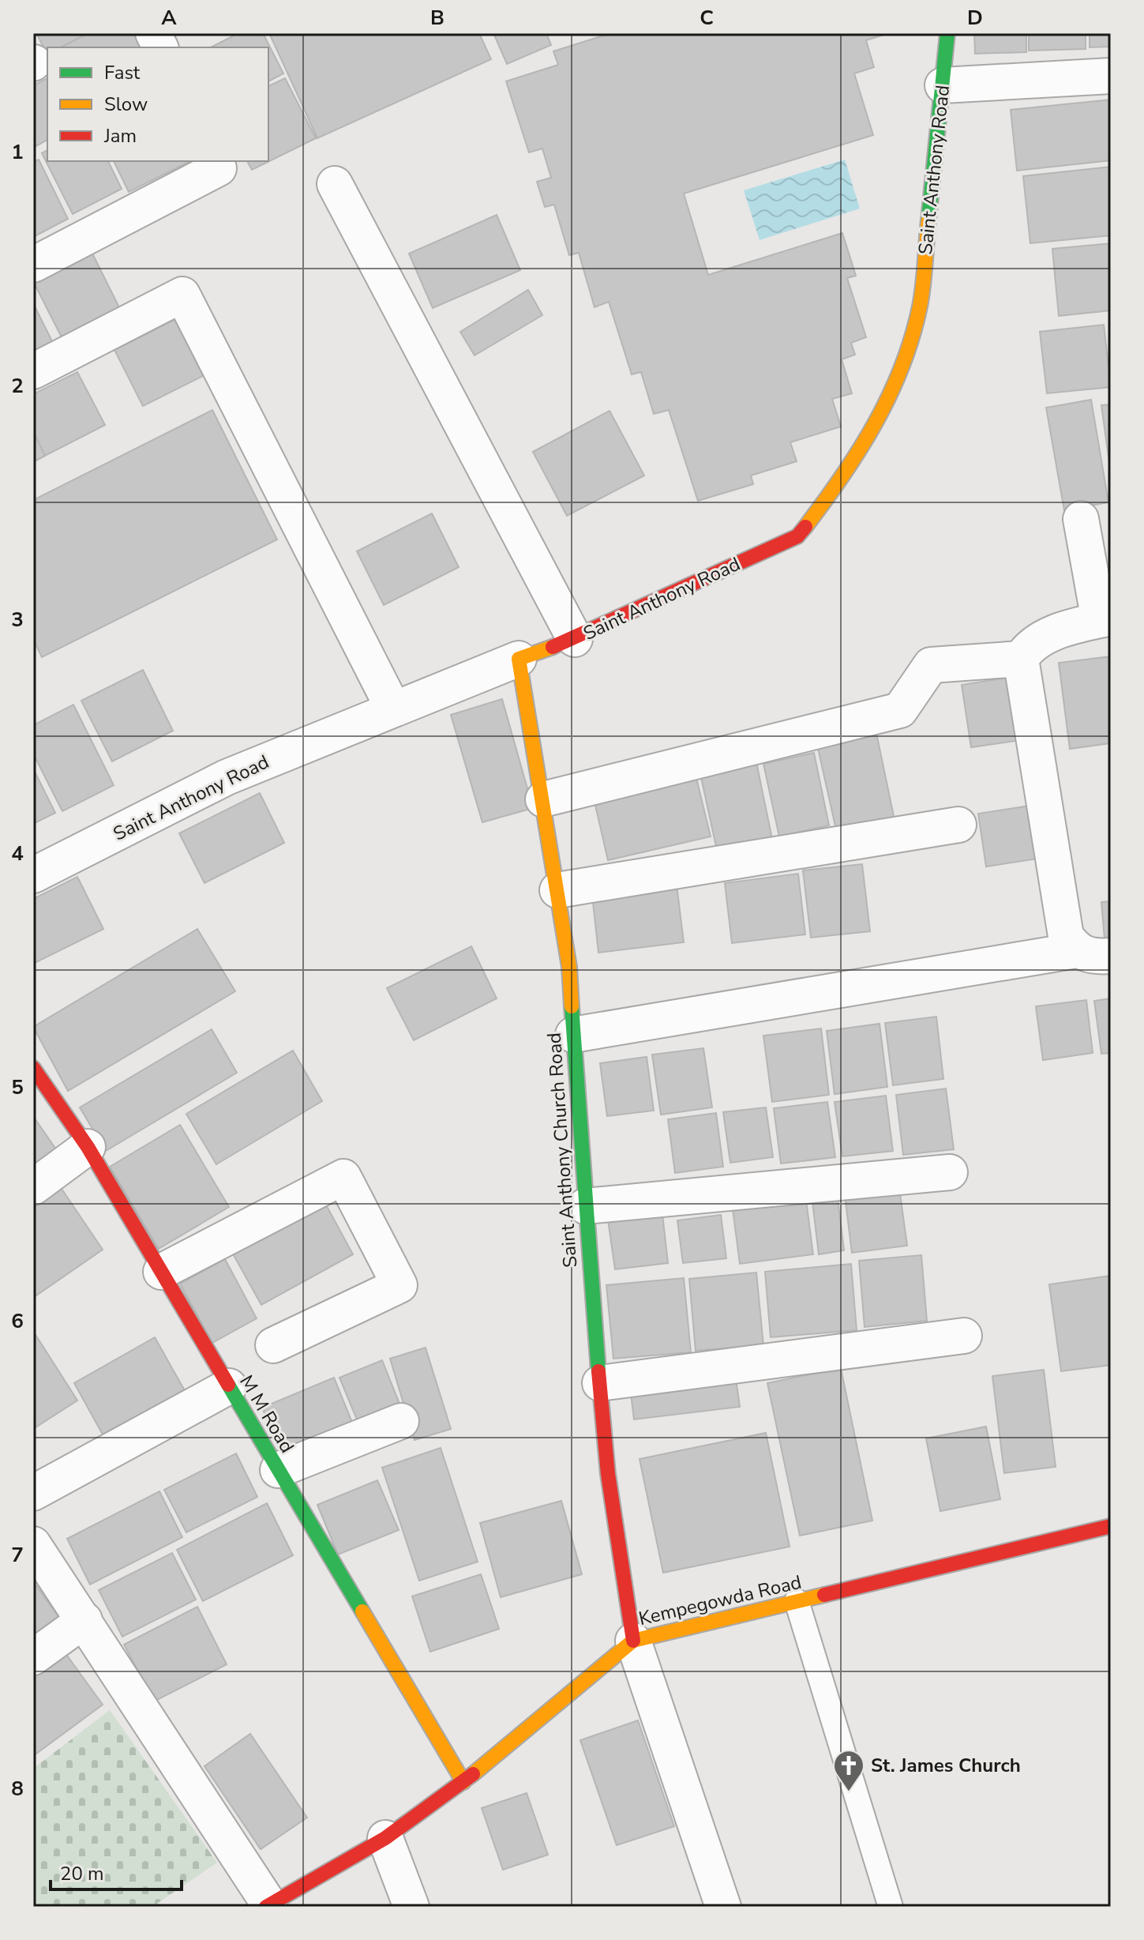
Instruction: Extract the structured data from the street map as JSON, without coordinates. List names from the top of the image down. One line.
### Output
{"streets":{"street":["Saint Anthony Road","Saint Anthony Church Road","M M Road","Kempegowda Road"]},"crossings":[["Saint Anthony Road","Saint Anthony Church Road"],["Saint Anthony Church Road","Kempegowda Road"],["M M Road","Kempegowda Road"]],"places":{"church":["St. James Church"]},"legend":["Fast","Slow","Jam"],"scale_bar":"20 m","grid":{"columns":["A","B","C","D"],"rows":["1","2","3","4","5","6","7","8"]}}
